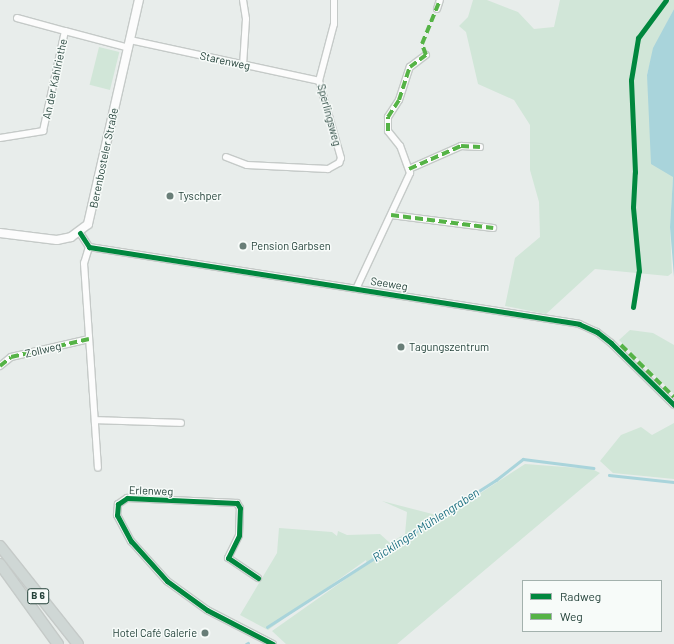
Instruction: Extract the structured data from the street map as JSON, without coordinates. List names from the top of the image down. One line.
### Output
{"streets":{"main road":["B 6"],"street":["Starenweg","An der Kahlriethe","Sperlingsweg","Berenbosteler Straße","Seeweg","Zollweg","Erlenweg"]},"crossings":[["Starenweg","An der Kahlriethe"],["Starenweg","Sperlingsweg"],["Starenweg","Berenbosteler Straße"],["An der Kahlriethe","Berenbosteler Straße"]],"water":["Ricklinger Mühlengraben"],"places":["Tyschper","Pension Garbsen","Tagungszentrum","Hotel Café Galerie"],"legend":["Radweg","Weg"]}
